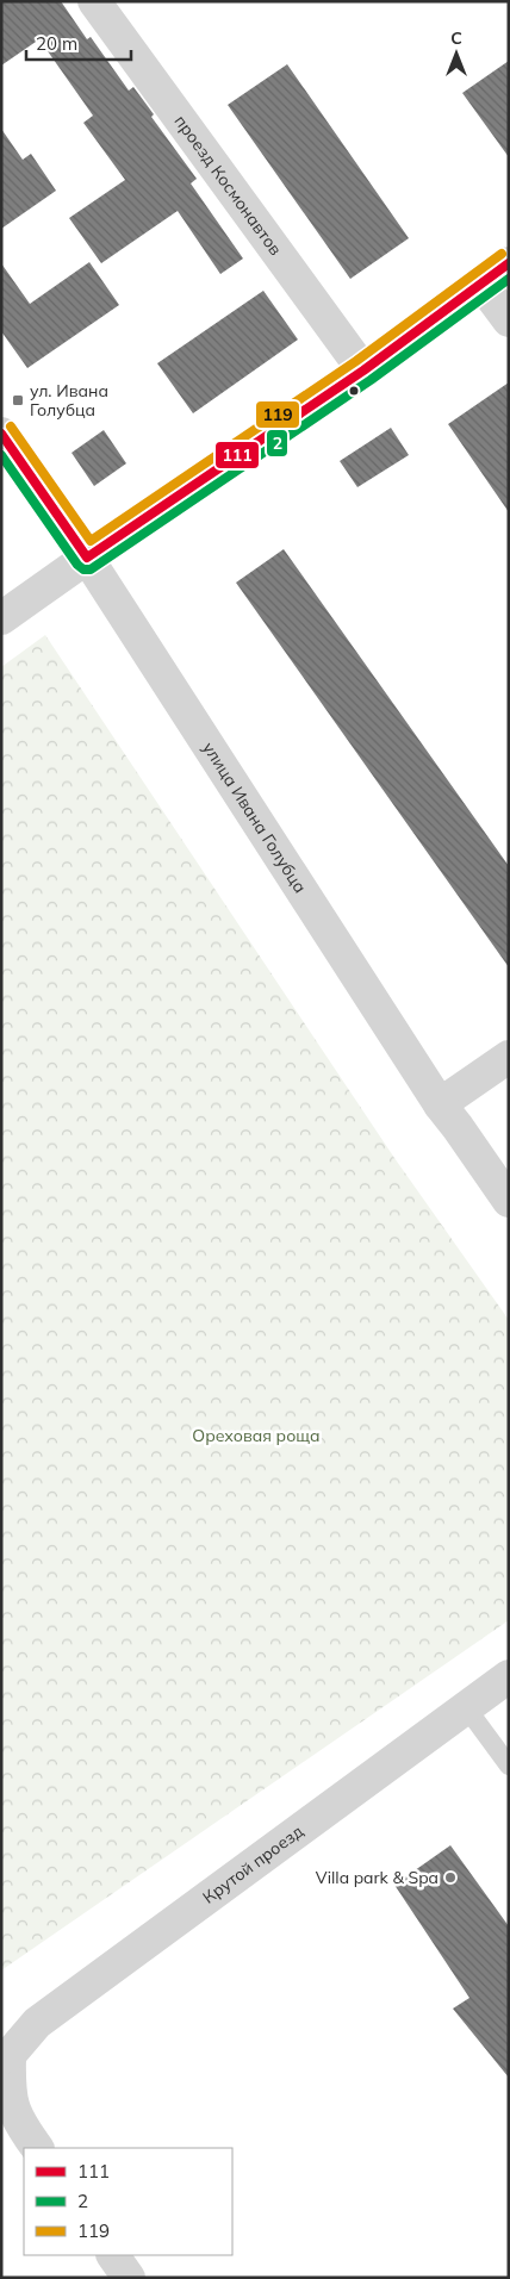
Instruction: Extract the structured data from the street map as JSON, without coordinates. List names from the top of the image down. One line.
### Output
{"streets":{"street":["проезд Космонавтов","улица Ивана Голубца","Крутой проезд"]},"parks":["Ореховая роща"],"places":{"transit":["ул. Ивана Голубца"],"other":["Villa park & Spa"]},"lines":["transit line 119","transit line 111","transit line 2"],"legend":["111","2","119"],"scale_bar":"20 m","north":"top"}
